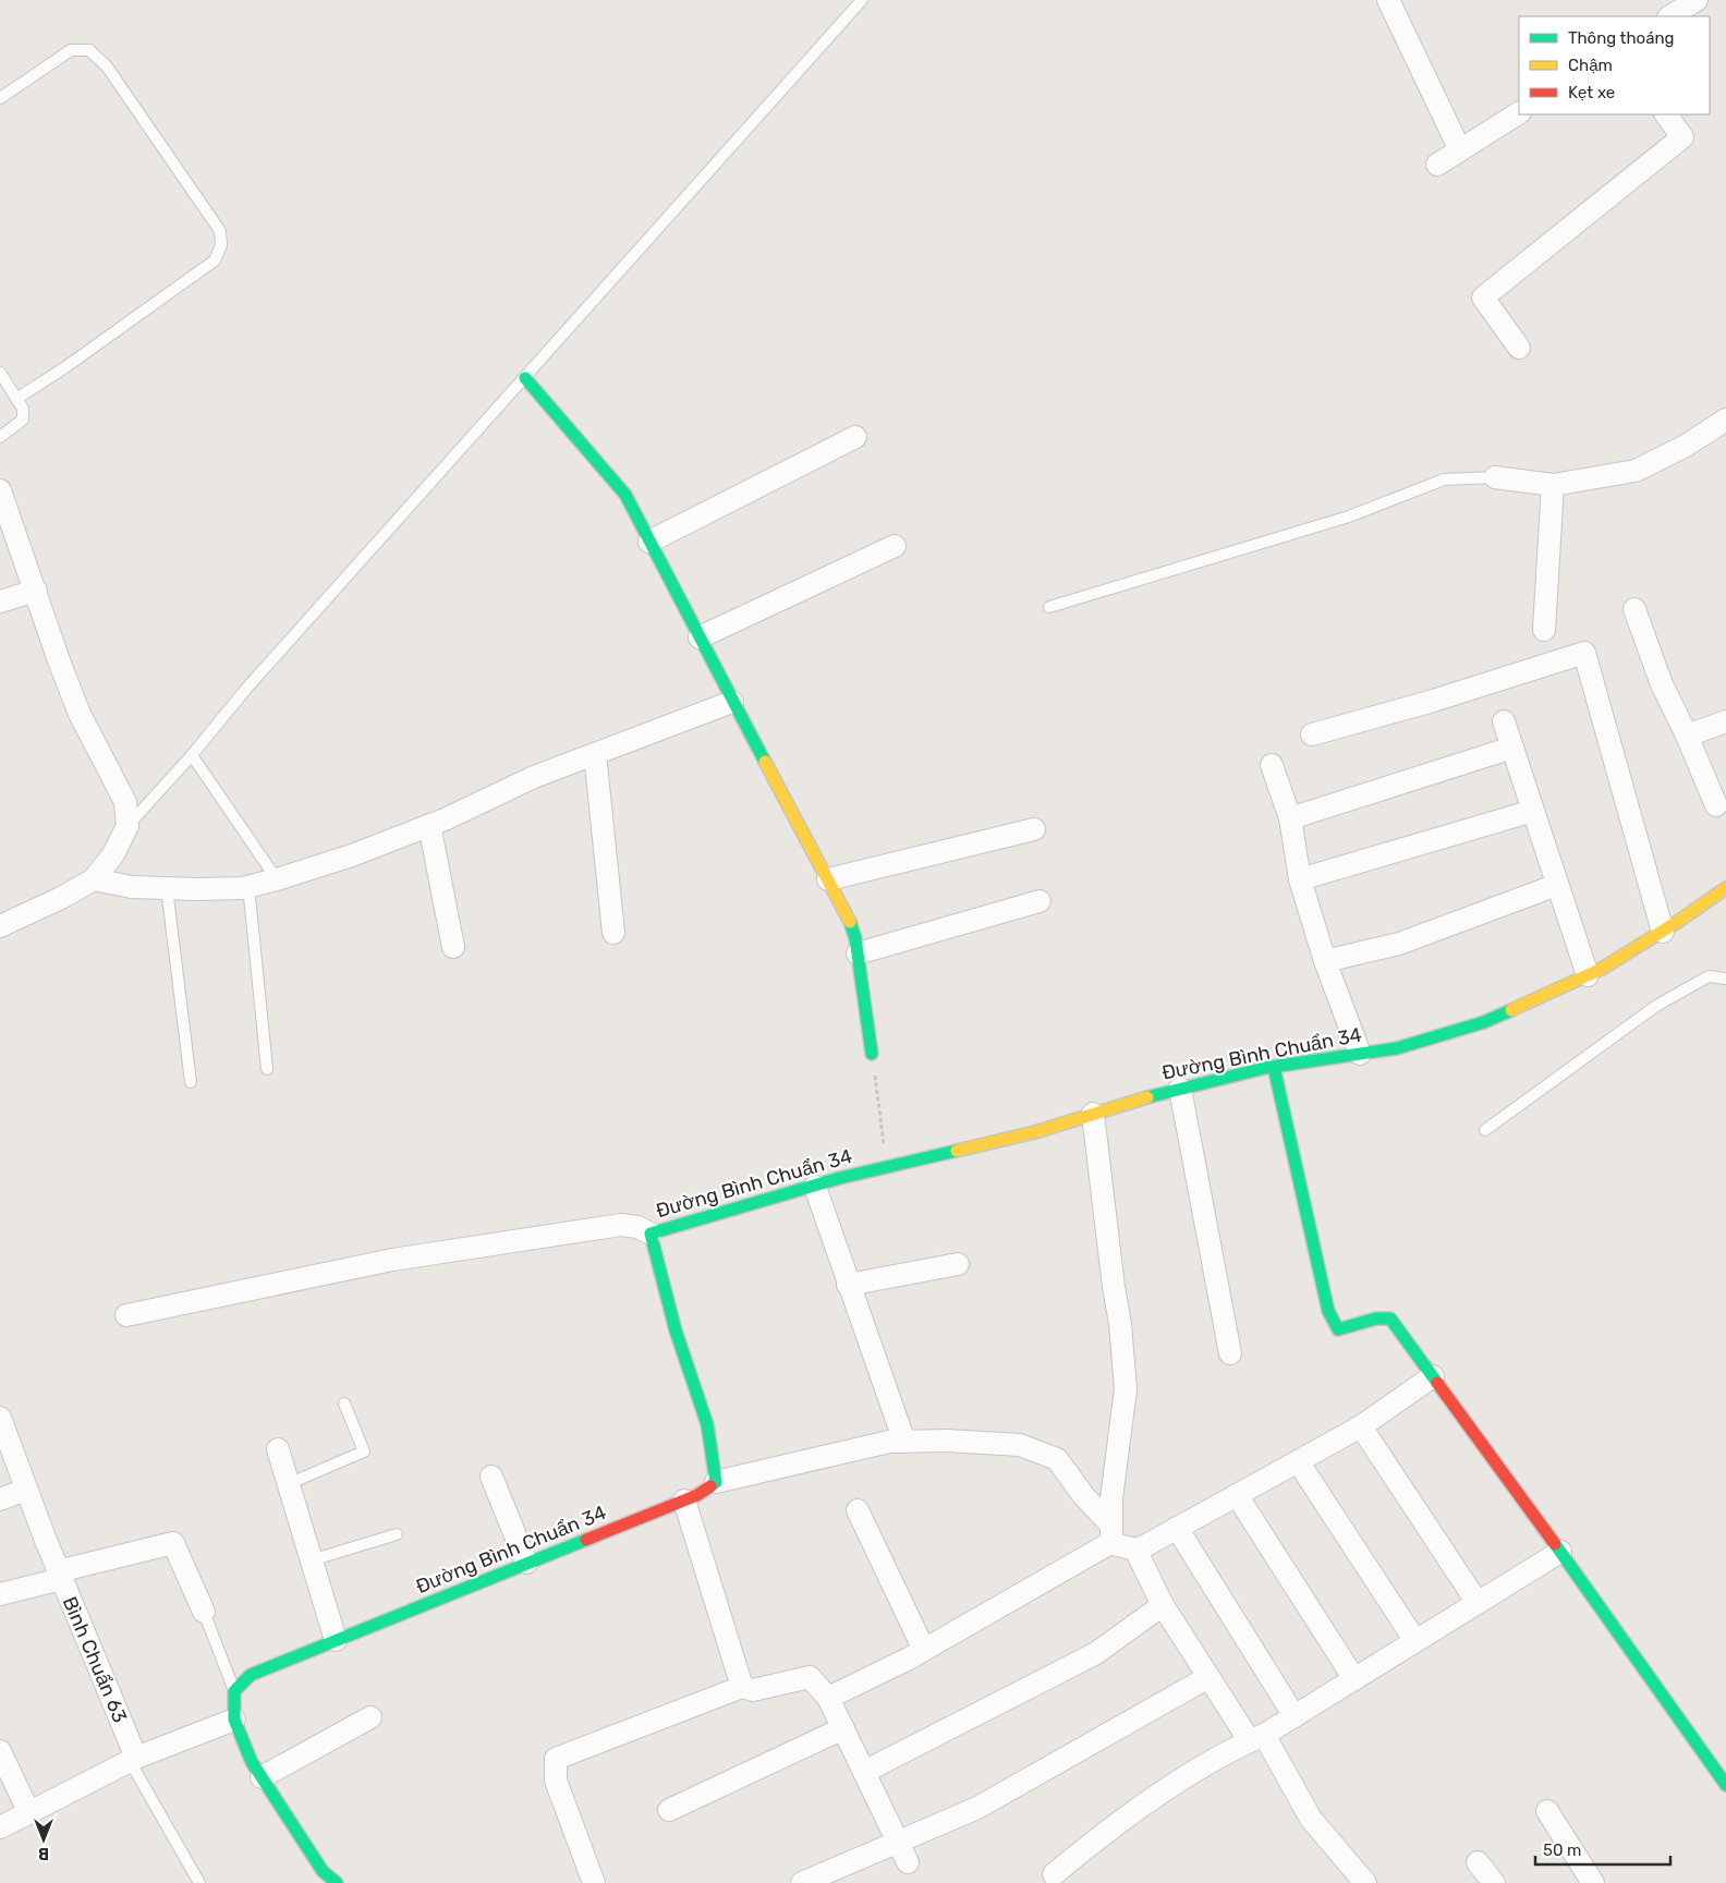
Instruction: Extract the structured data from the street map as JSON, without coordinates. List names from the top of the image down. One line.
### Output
{"streets":{"street":["Đường Bình Chuẩn 34","Bình Chuẩn 63"]},"legend":["Thông thoáng","Chậm","Kẹt xe"],"scale_bar":"50 m","north":"bottom"}
